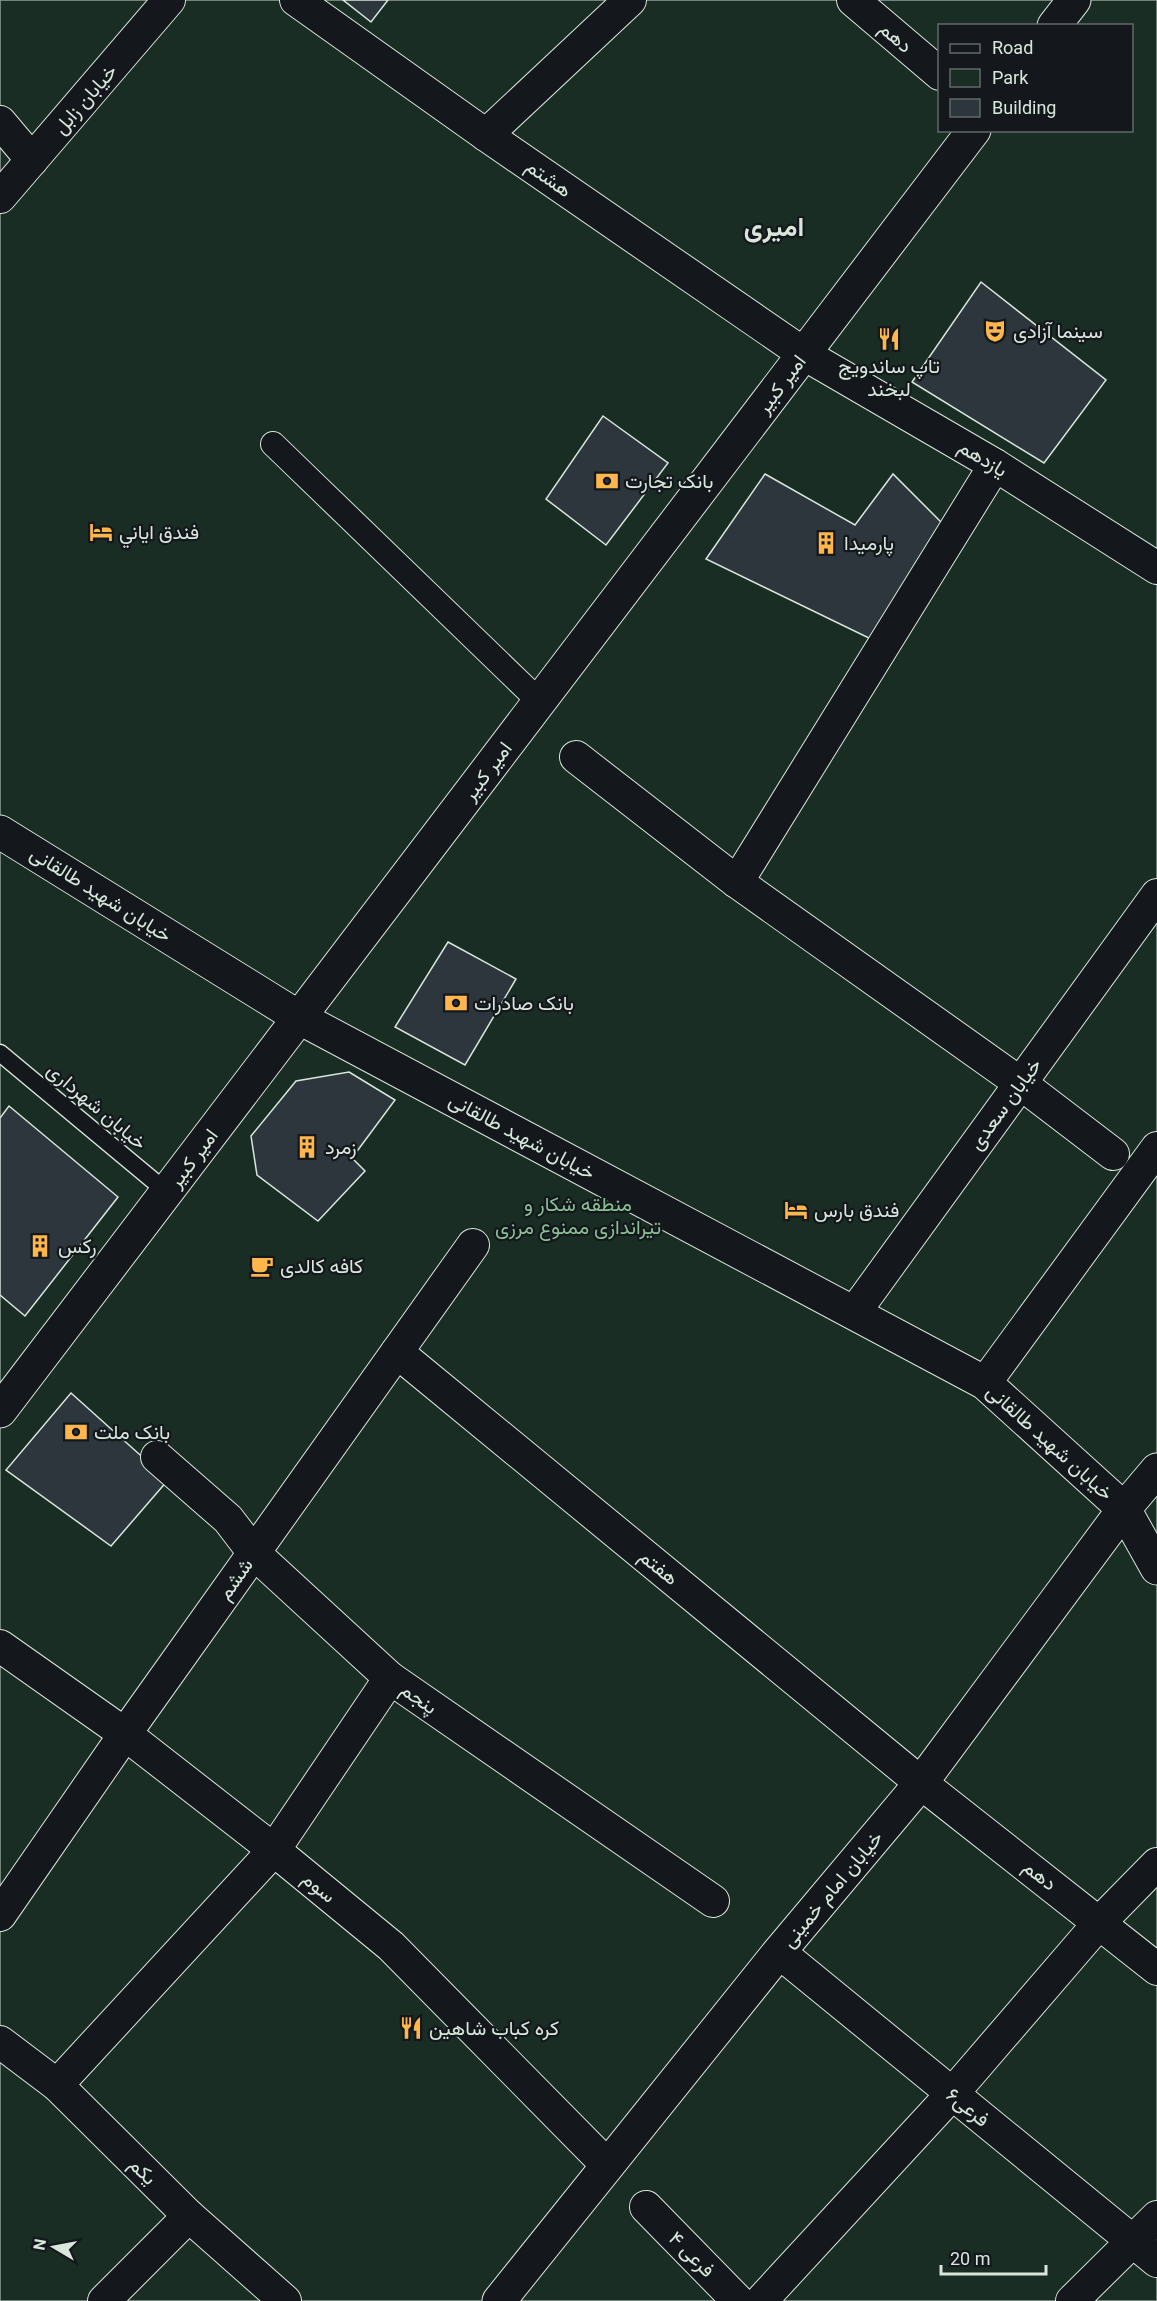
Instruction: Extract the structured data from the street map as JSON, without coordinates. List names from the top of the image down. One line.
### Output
{"streets":{"street":["دهم","خیابان زابل","هشتم","امیر کبیر","یازدهم","خیابان شهيد طالقانی","خیابان سعدی","هفتم","ششم","پنجم","سوم","خیابان امام خمینی","فرعی۶","یکم","فرعی ۴"],"lane":["خیابان شهرداری"]},"crossings":[["دهم","هفتم"],["دهم","خیابان امام خمینی"],["هشتم","امیر کبیر"],["هشتم","یازدهم"],["امیر کبیر","یازدهم"],["امیر کبیر","خیابان شهيد طالقانی"],["امیر کبیر","خیابان شهرداری"],["خیابان شهيد طالقانی","خیابان سعدی"],["خیابان شهيد طالقانی","خیابان امام خمینی"],["هفتم","ششم"],["هفتم","خیابان امام خمینی"],["ششم","پنجم"],["ششم","سوم"],["سوم","خیابان امام خمینی"],["خیابان امام خمینی","فرعی۶"]],"districts":["امیری"],"parks":["منطقه شکار و تیراندازی ممنوع مرزی"],"places":{"theatre":["سینما آزادی"],"restaurant":["تاپ ساندویج لبخند","کره کباب شاهین"],"bank":["بانک تجارت","بانک صادرات","بانک ملت"],"hotel":["فندق اياني","فندق بارس"],"building":["پارمیدا","زمرد","رکس"],"cafe":["کافه کالدی"]},"legend":["Road","Park","Building"],"scale_bar":"20 m","north":"left"}
